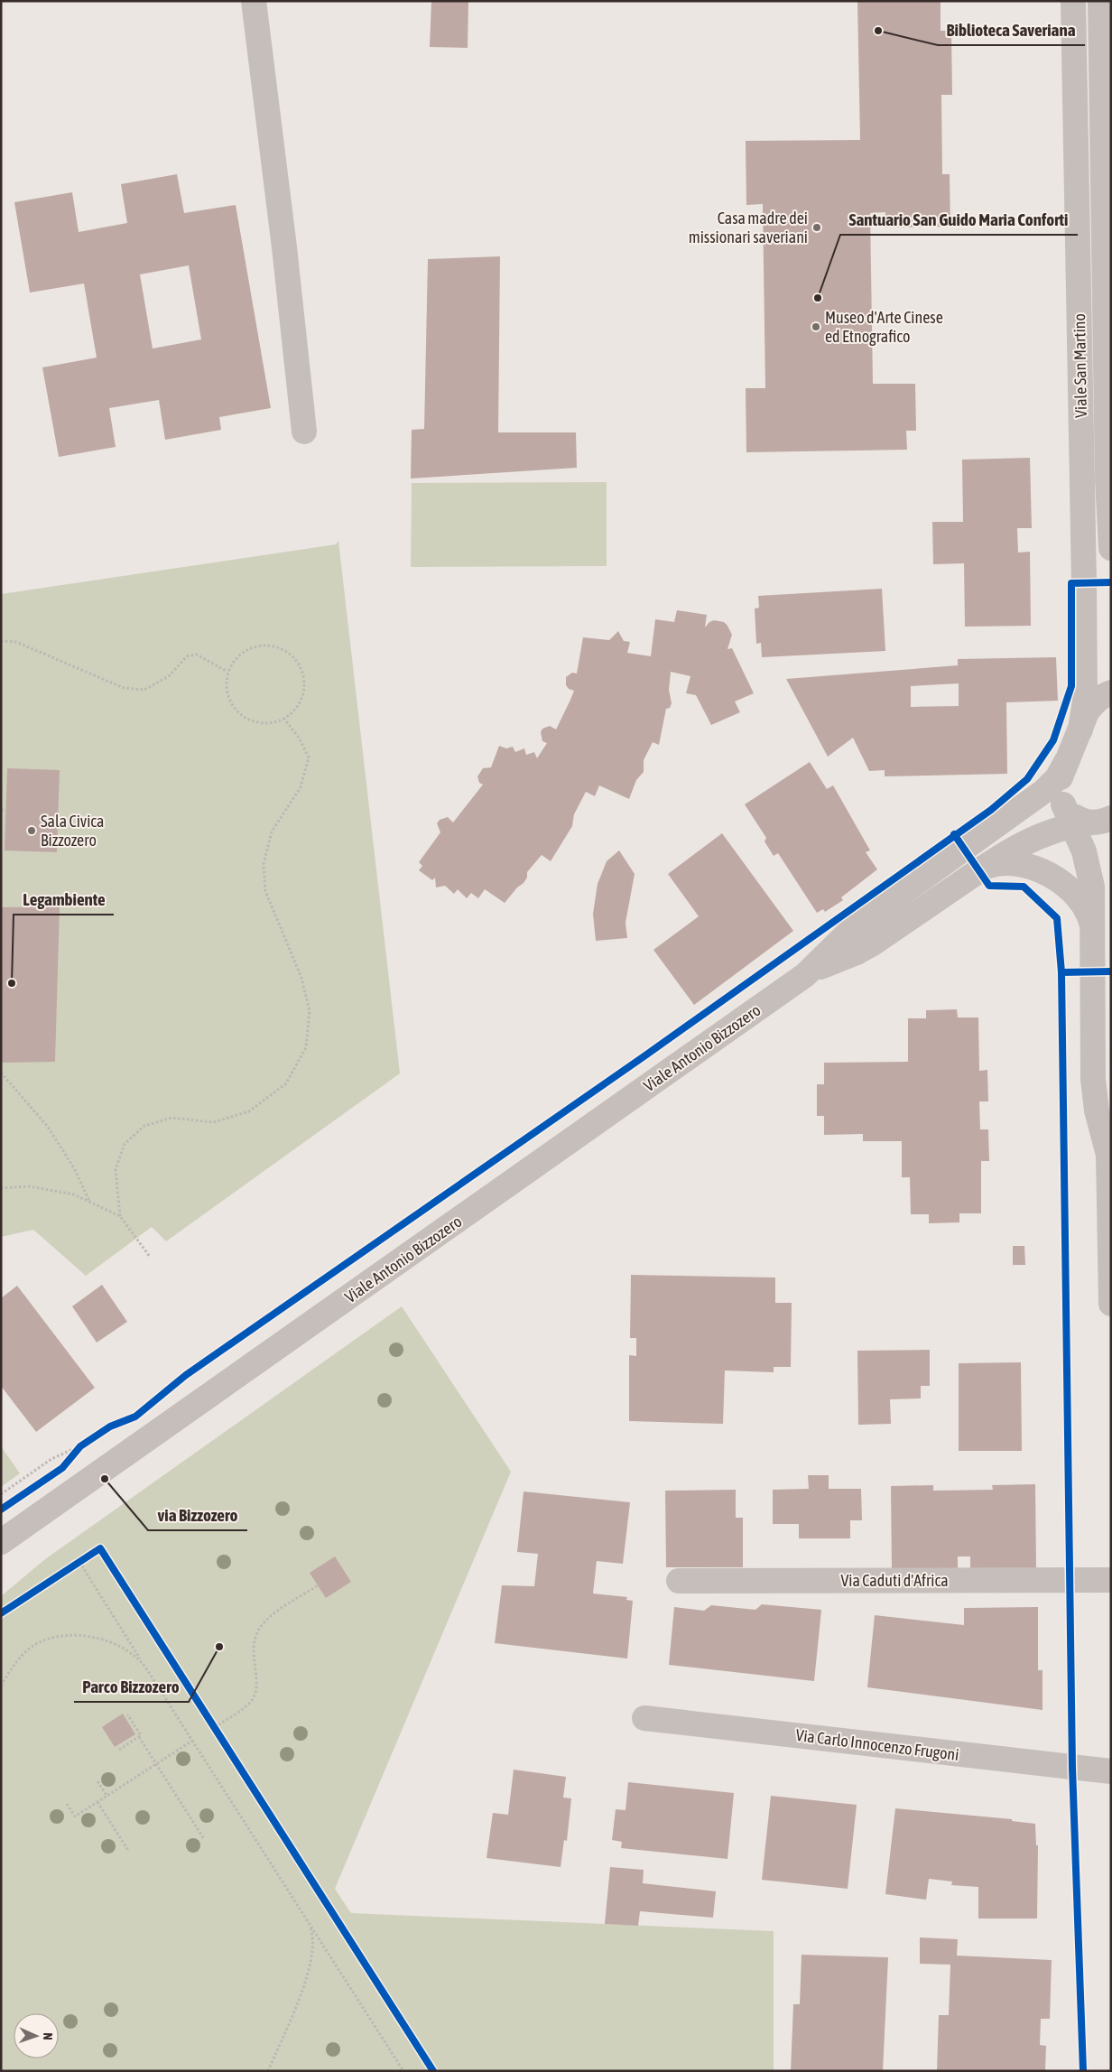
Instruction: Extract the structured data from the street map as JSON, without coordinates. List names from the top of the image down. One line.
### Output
{"streets":{"street":["Viale San Martino","Viale Antonio Bizzozero","Via Caduti d'Africa","Via Carlo Innocenzo Frugoni"]},"places":["Biblioteca Saveriana","Casa madre dei missionari saveriani","Santuario San Guido Maria Conforti","Museo d'Arte Cinese ed Etnografico","Sala Civica Bizzozero","Legambiente","via Bizzozero","Parco Bizzozero"],"north":"right"}
